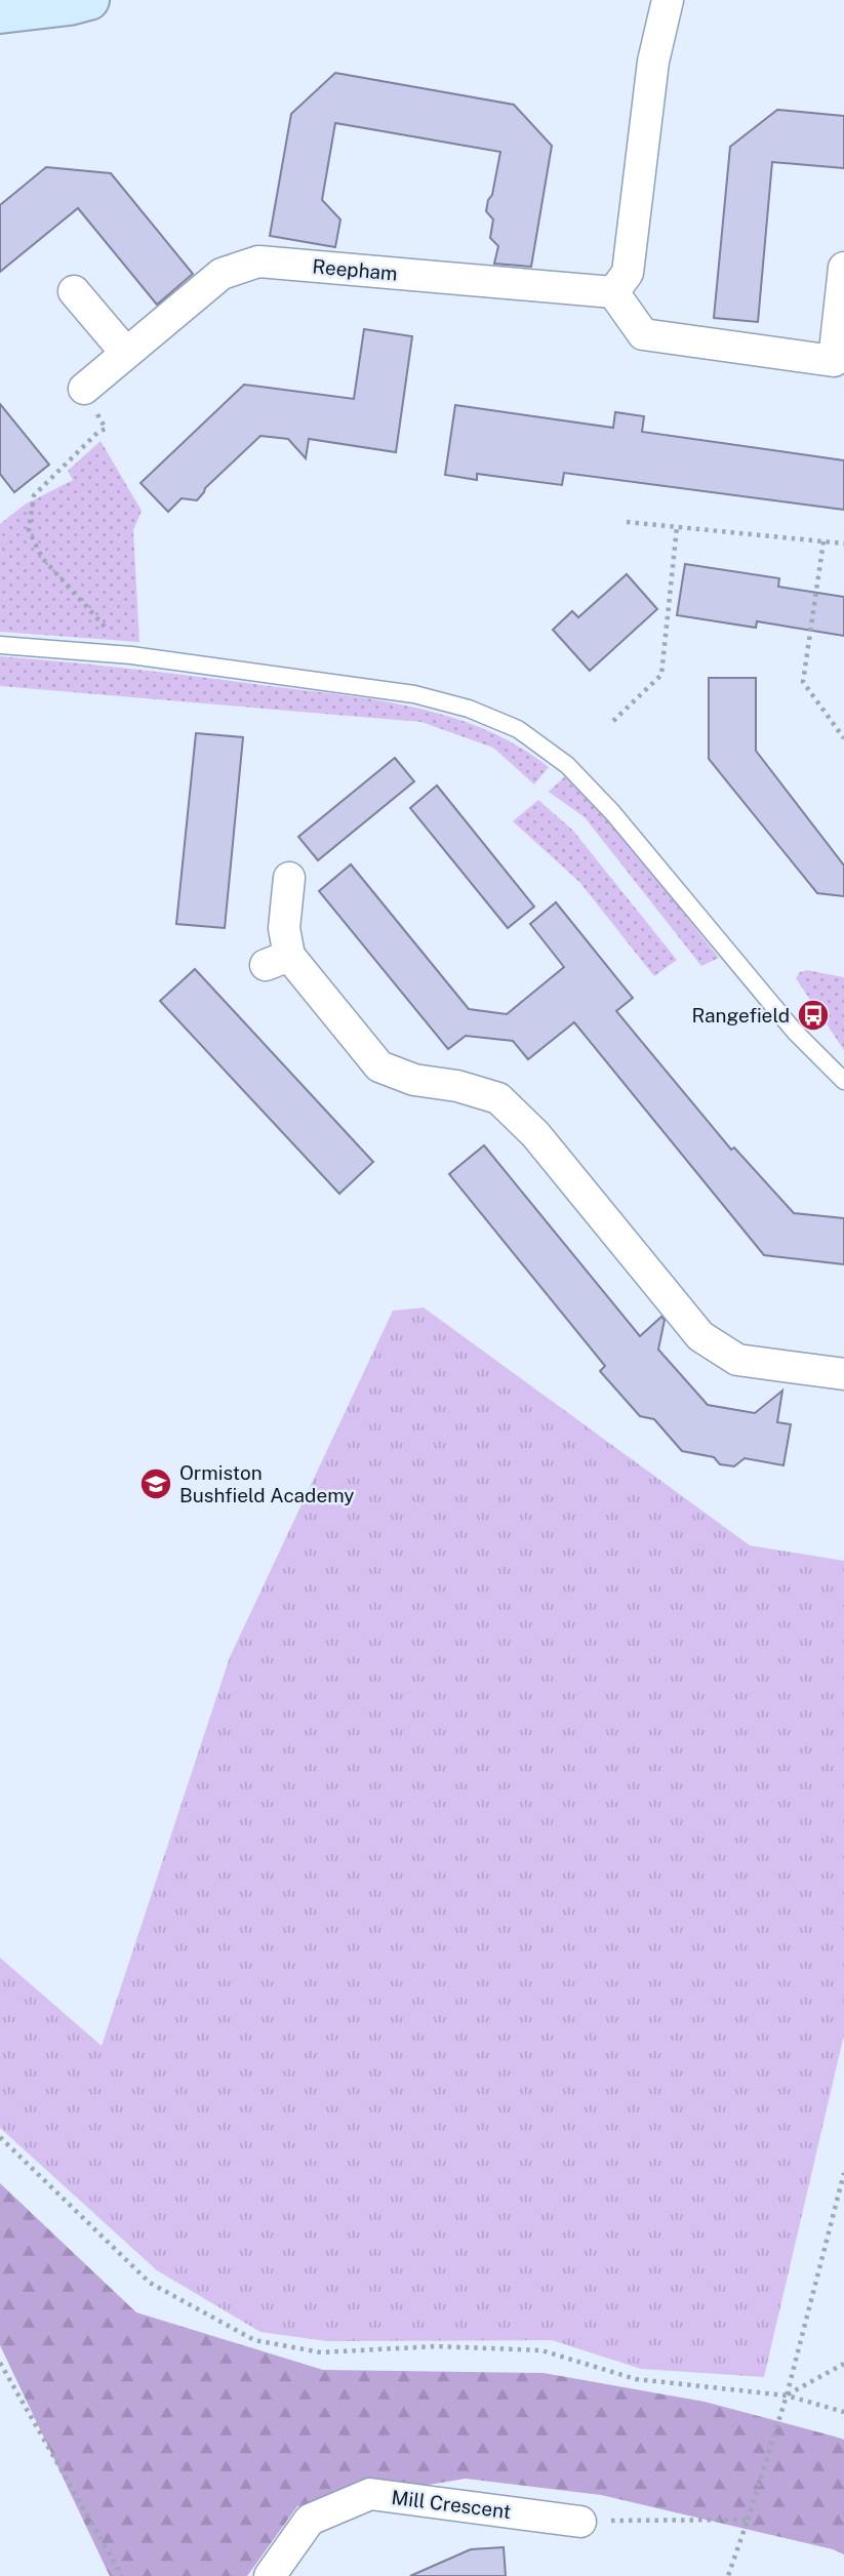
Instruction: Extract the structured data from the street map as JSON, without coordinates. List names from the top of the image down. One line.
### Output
{"streets":{"street":["Reepham","Mill Crescent"]},"places":{"bus stop":["Rangefield"],"school or university":["Ormiston Bushfield Academy"]}}
